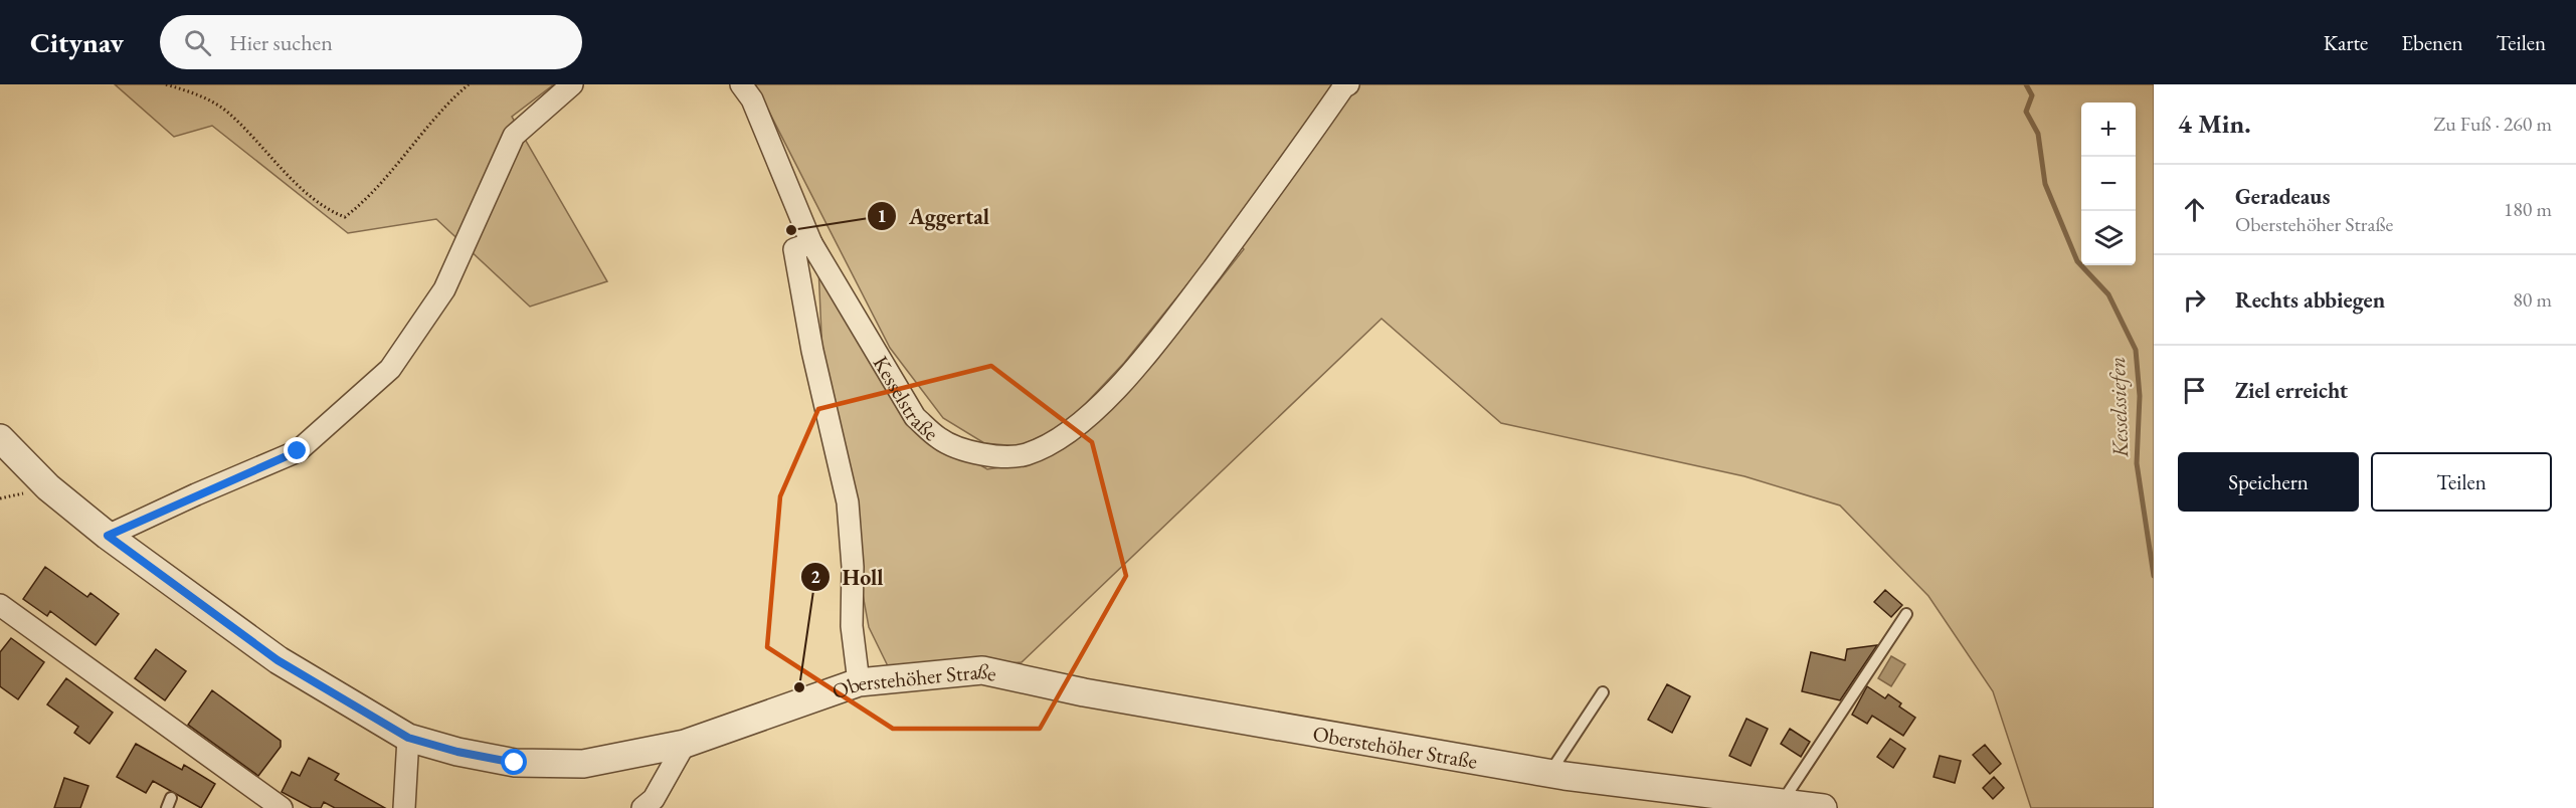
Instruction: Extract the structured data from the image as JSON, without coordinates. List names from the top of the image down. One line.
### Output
{"streets":{"street":["Kesselstraße","Oberstehöher Straße"]},"water":["Kesselssiefen"],"places":["Aggertal","Holl"],"page":{"header":"Citynav","search":"Hier suchen","nav":["Karte","Ebenen","Teilen"],"heading":["4 Min.","Zu Fuß · 260 m"],"map_buttons":["+","−"],"list":[["Geradeaus","Oberstehöher Straße","180 m"],["Rechts abbiegen","80 m"],"Ziel erreicht"],"buttons":["Speichern","Teilen"]}}
